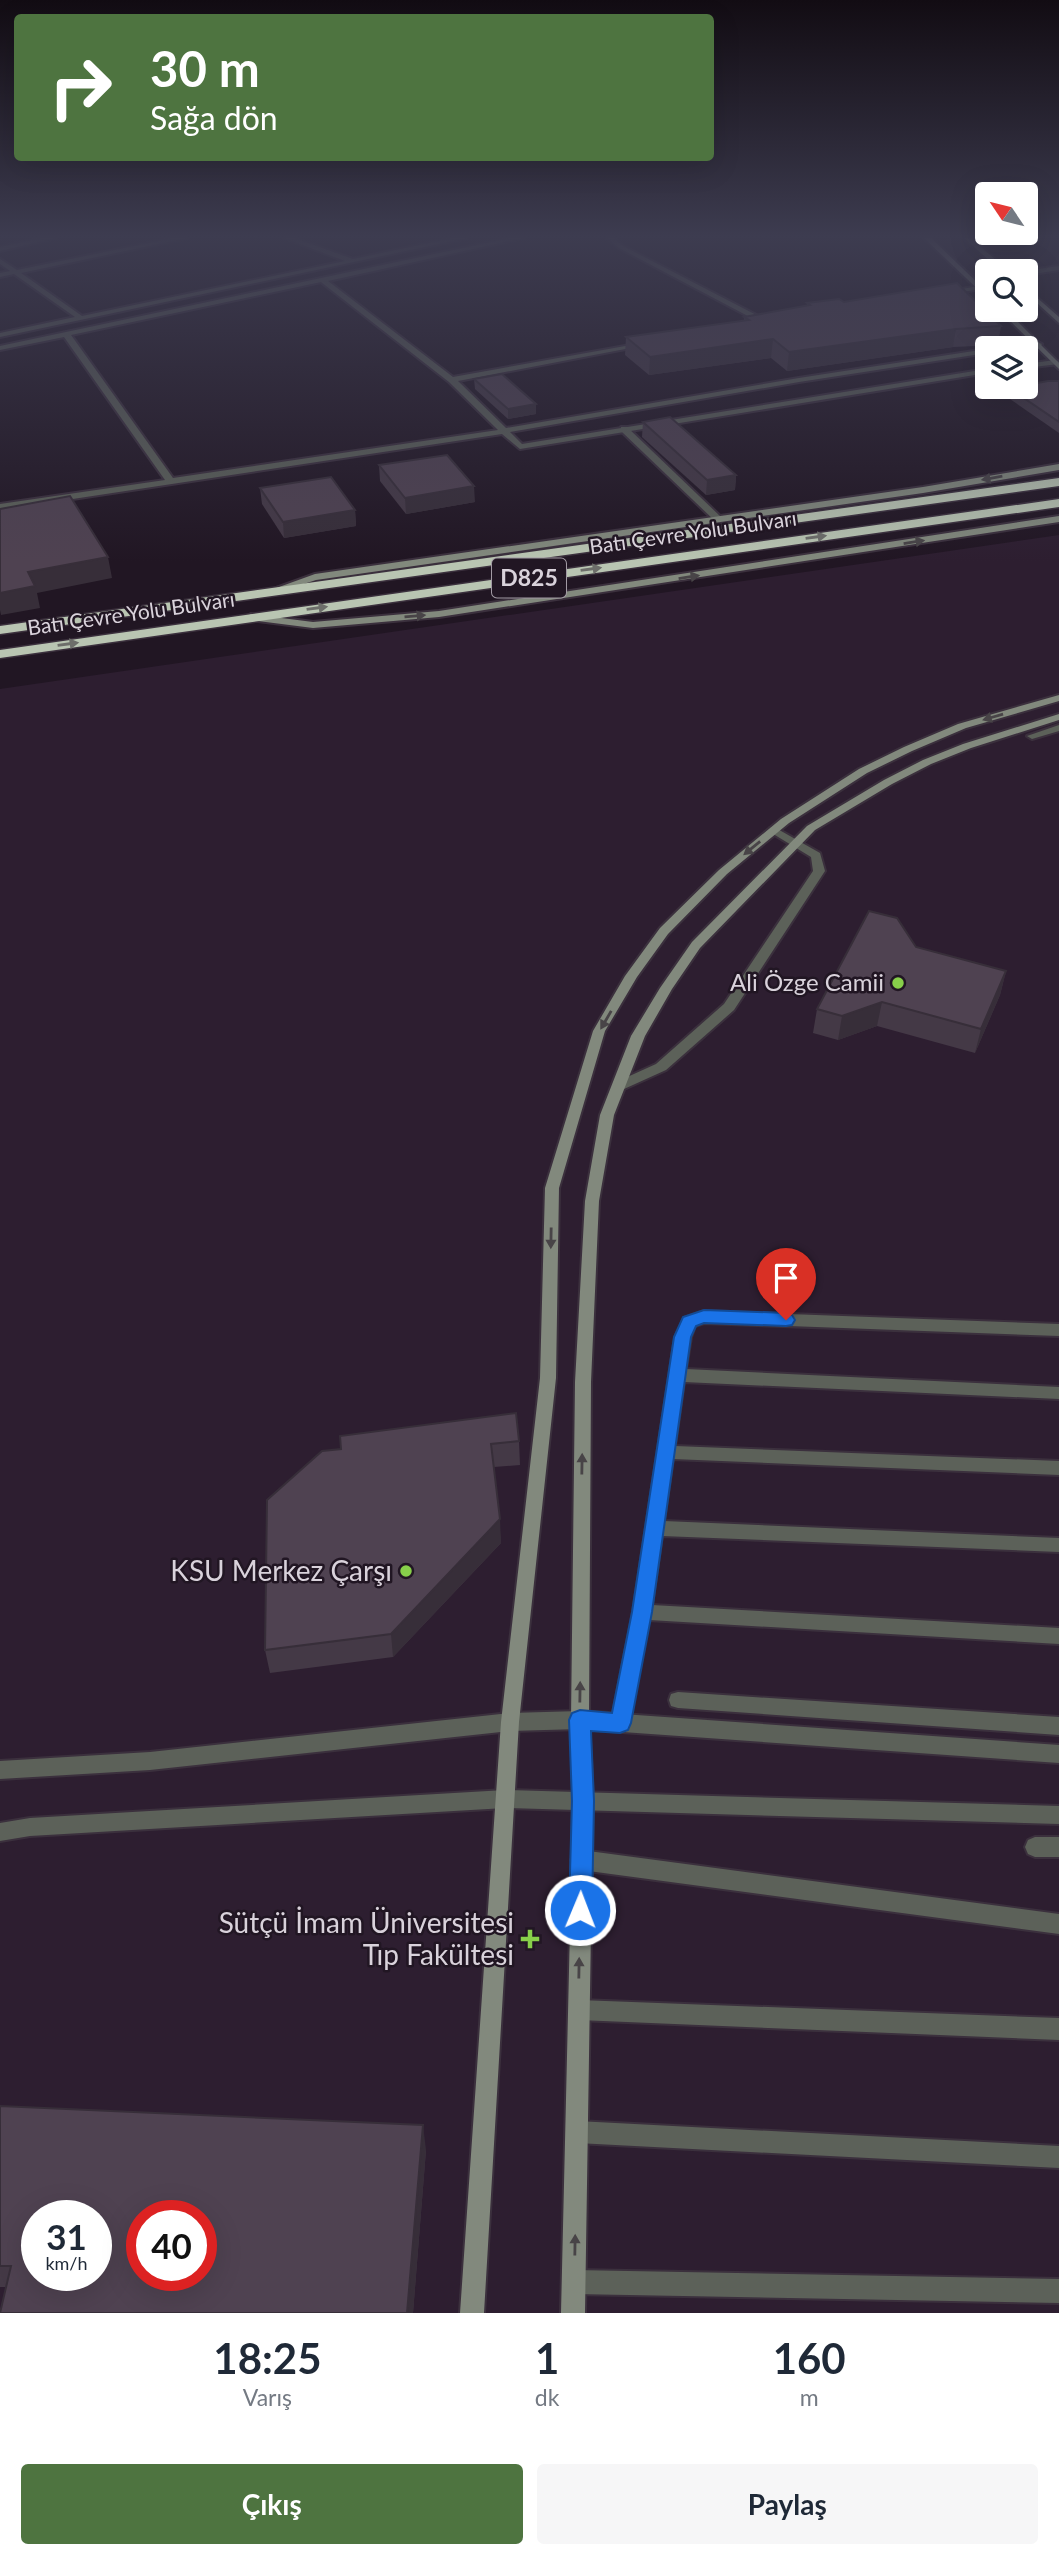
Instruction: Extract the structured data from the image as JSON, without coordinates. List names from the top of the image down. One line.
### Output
{"streets":{"highway":["Batı Çevre Yolu Bulvarı","D825"]},"places":{"other":["Ali Özge Camii","KSU Merkez Çarşı"],"health":["Sütçü İmam Üniversitesi Tıp Fakültesi"]},"north":"top left","page":{"turn":["30 m","Sağa dön"],"speed":"31 km/h","limit":"40","eta":["18:25","Varış","1","dk","160","m"],"buttons":["Çıkış","Paylaş"]}}
